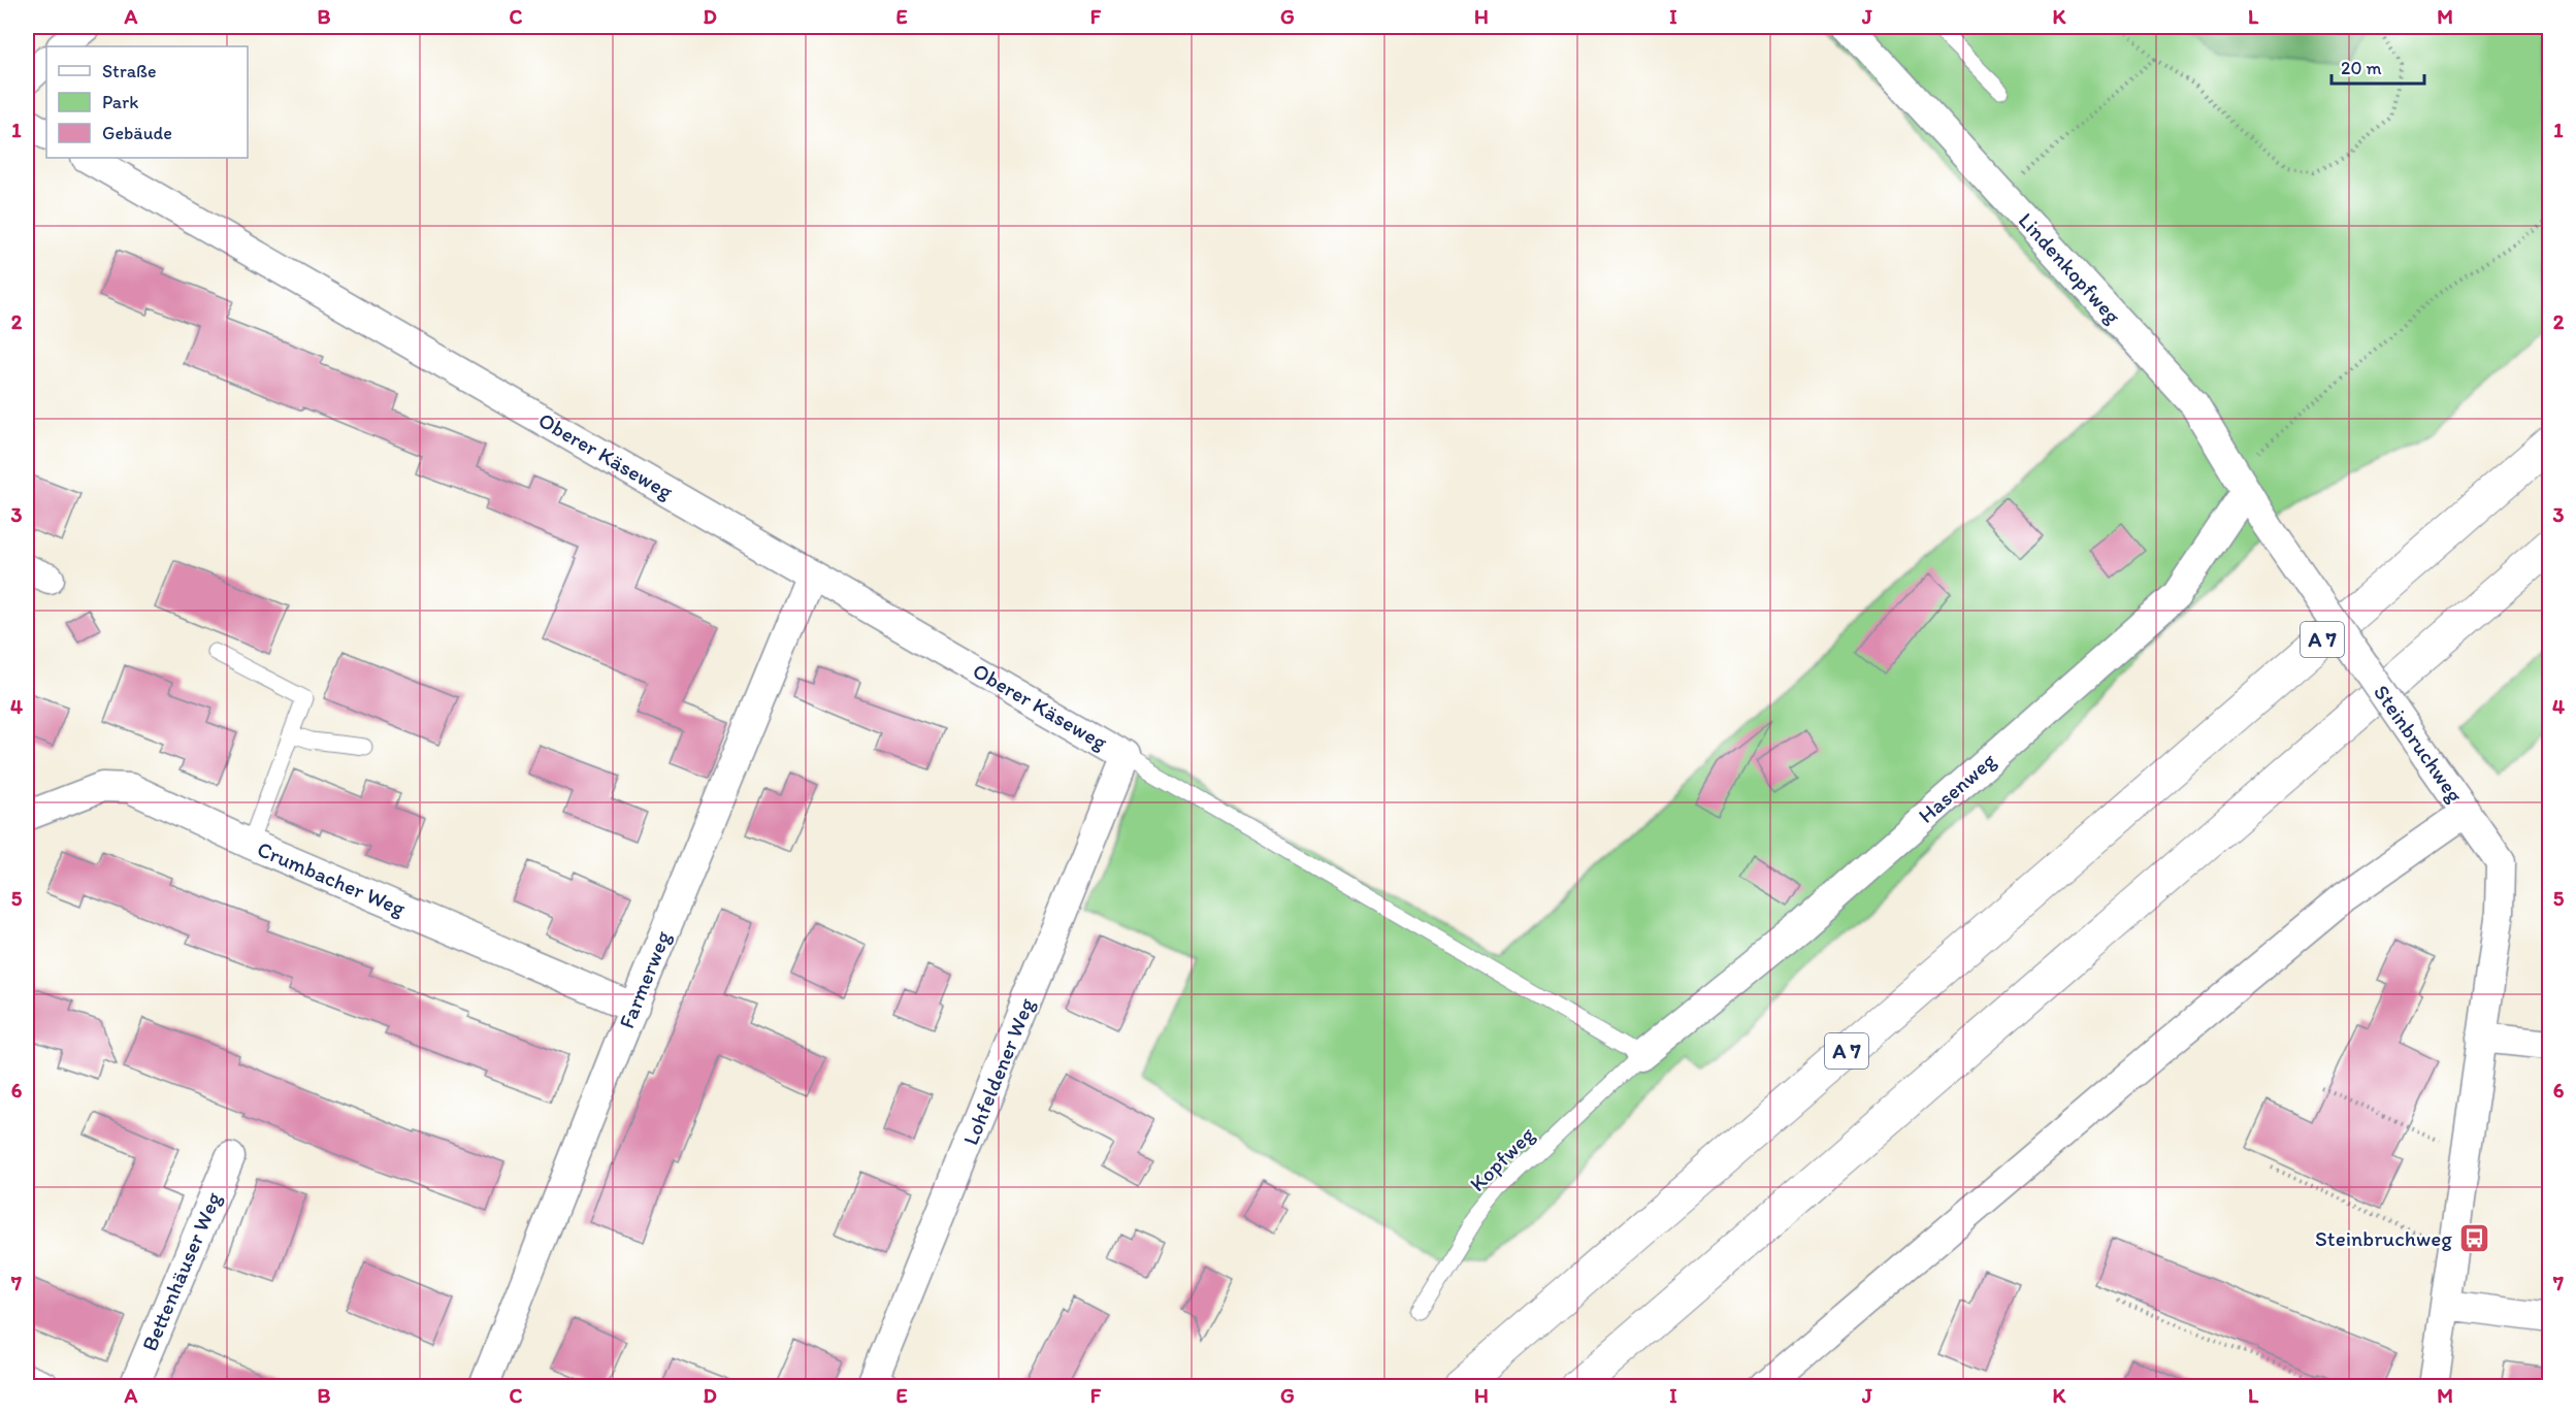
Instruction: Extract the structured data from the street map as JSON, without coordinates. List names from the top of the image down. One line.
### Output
{"streets":{"highway":["A 7"],"street":["Lindenkopfweg","Oberer Käseweg","Steinbruchweg","Hasenweg","Crumbacher Weg","Farmerweg","Lohfeldener Weg","Bettenhäuser Weg"],"lane":["Kopfweg"]},"crossings":[["Lindenkopfweg","Steinbruchweg"],["Lindenkopfweg","Hasenweg"],["Oberer Käseweg","Farmerweg"],["Oberer Käseweg","Lohfeldener Weg"],["Hasenweg","Kopfweg"],["Crumbacher Weg","Farmerweg"]],"places":{"bus stop":["Steinbruchweg"]},"legend":["Straße","Park","Gebäude"],"scale_bar":"20 m","grid":{"columns":["A","B","C","D","E","F","G","H","I","J","K","L","M"],"rows":["1","2","3","4","5","6","7"]}}
